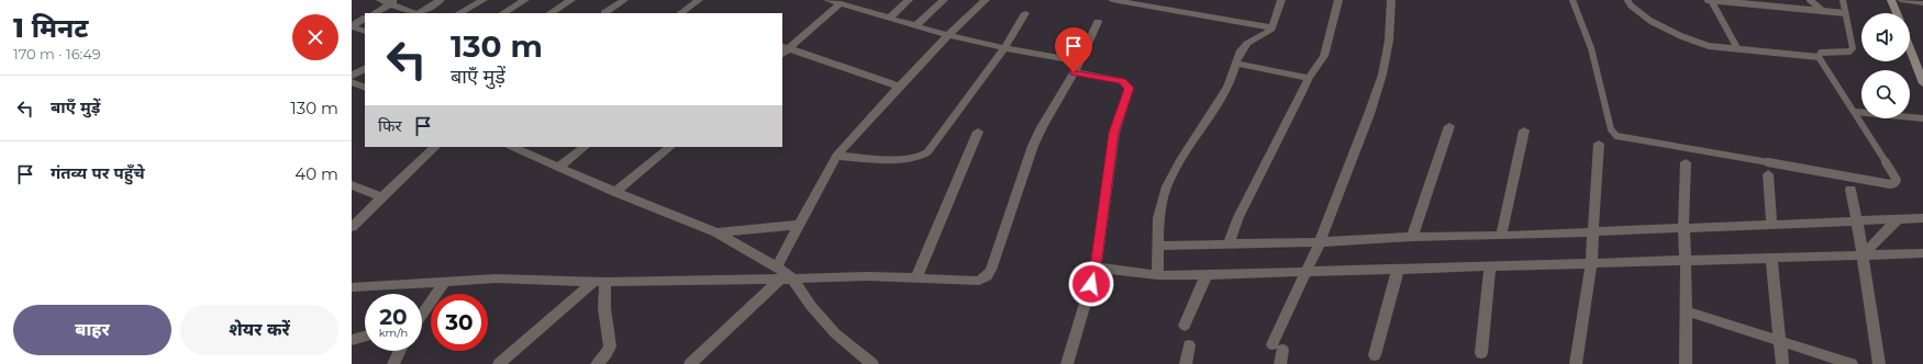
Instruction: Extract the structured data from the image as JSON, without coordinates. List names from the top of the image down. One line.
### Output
{"page":{"heading":["1 मिनट","170 m · 16:49"],"turn":["130 m","बाएँ मुड़ें"],"list":[{"name":"बाएँ मुड़ें","value":"130 m"},{"name":"गंतव्य पर पहुँचे","value":"40 m"}],"then":"फिर","speed":"20 km/h","limit":"30","buttons":["बाहर","शेयर करें"]}}
